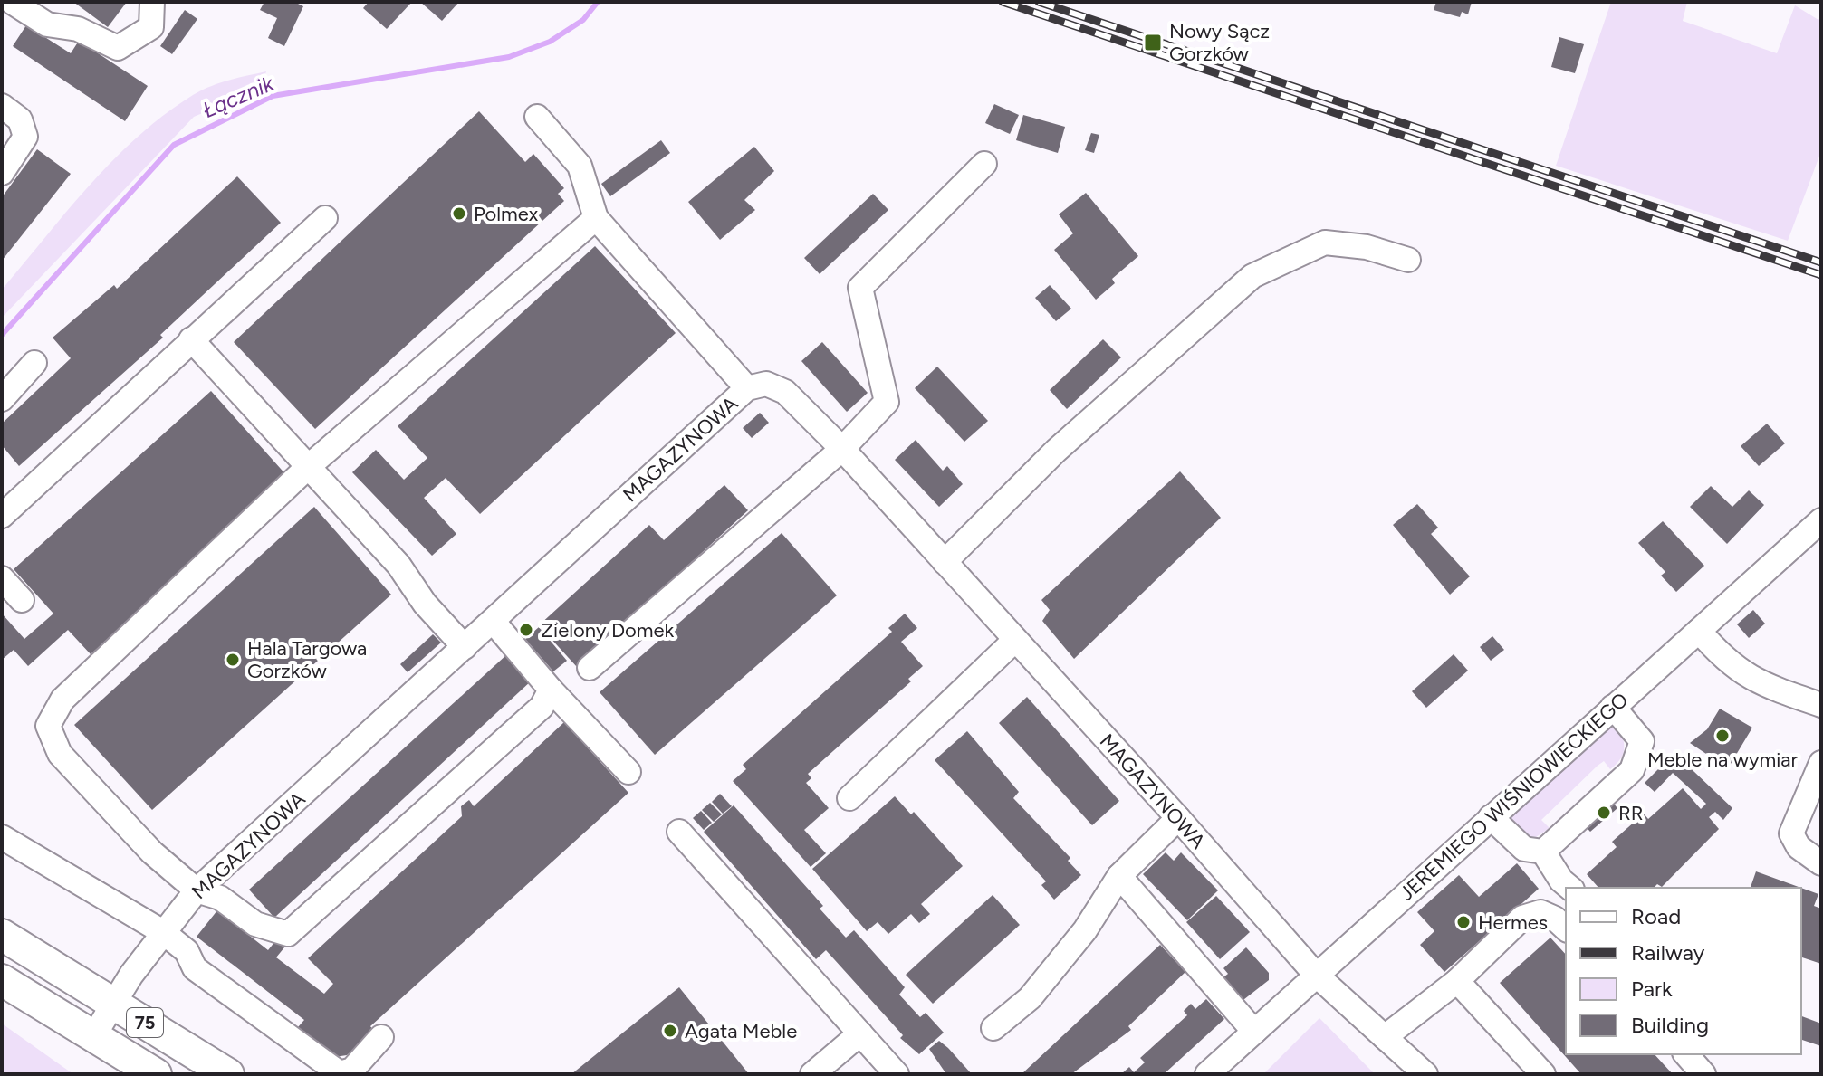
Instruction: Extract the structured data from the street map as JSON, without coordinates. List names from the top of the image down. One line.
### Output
{"streets":{"main road":["75"],"street":["MAGAZYNOWA","JEREMIEGO WIŚNIOWIECKIEGO"]},"crossings":[["MAGAZYNOWA","JEREMIEGO WIŚNIOWIECKIEGO"],["MAGAZYNOWA","75"]],"water":["Łącznik"],"places":{"transit":["Nowy Sącz Gorzków"],"other":["Polmex","Zielony Domek","Hala Targowa Gorzków","Meble na wymiar","RR","Hermes","Agata Meble"]},"legend":["Road","Railway","Park","Building"]}
